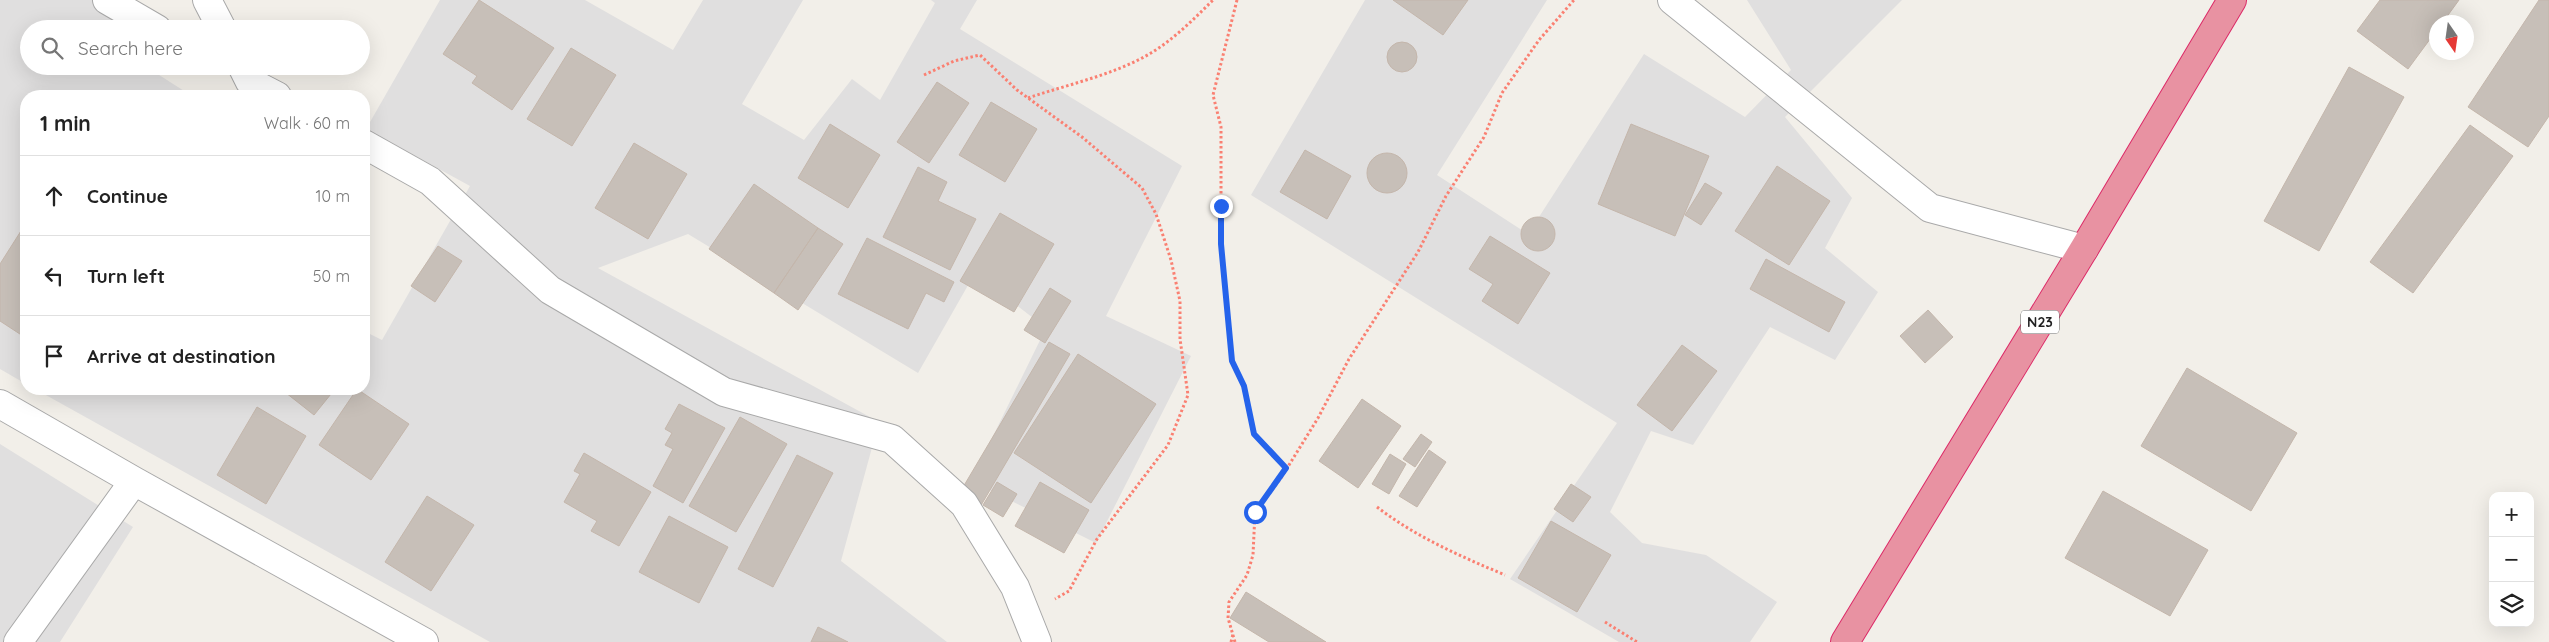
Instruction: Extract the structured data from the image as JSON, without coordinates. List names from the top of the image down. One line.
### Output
{"streets":{"highway":["N23"]},"north":"bottom","page":{"search":"Search here","heading":["1 min","Walk · 60 m"],"list":[["Continue","10 m"],["Turn left","50 m"],"Arrive at destination"],"map_buttons":["+","−"]}}
